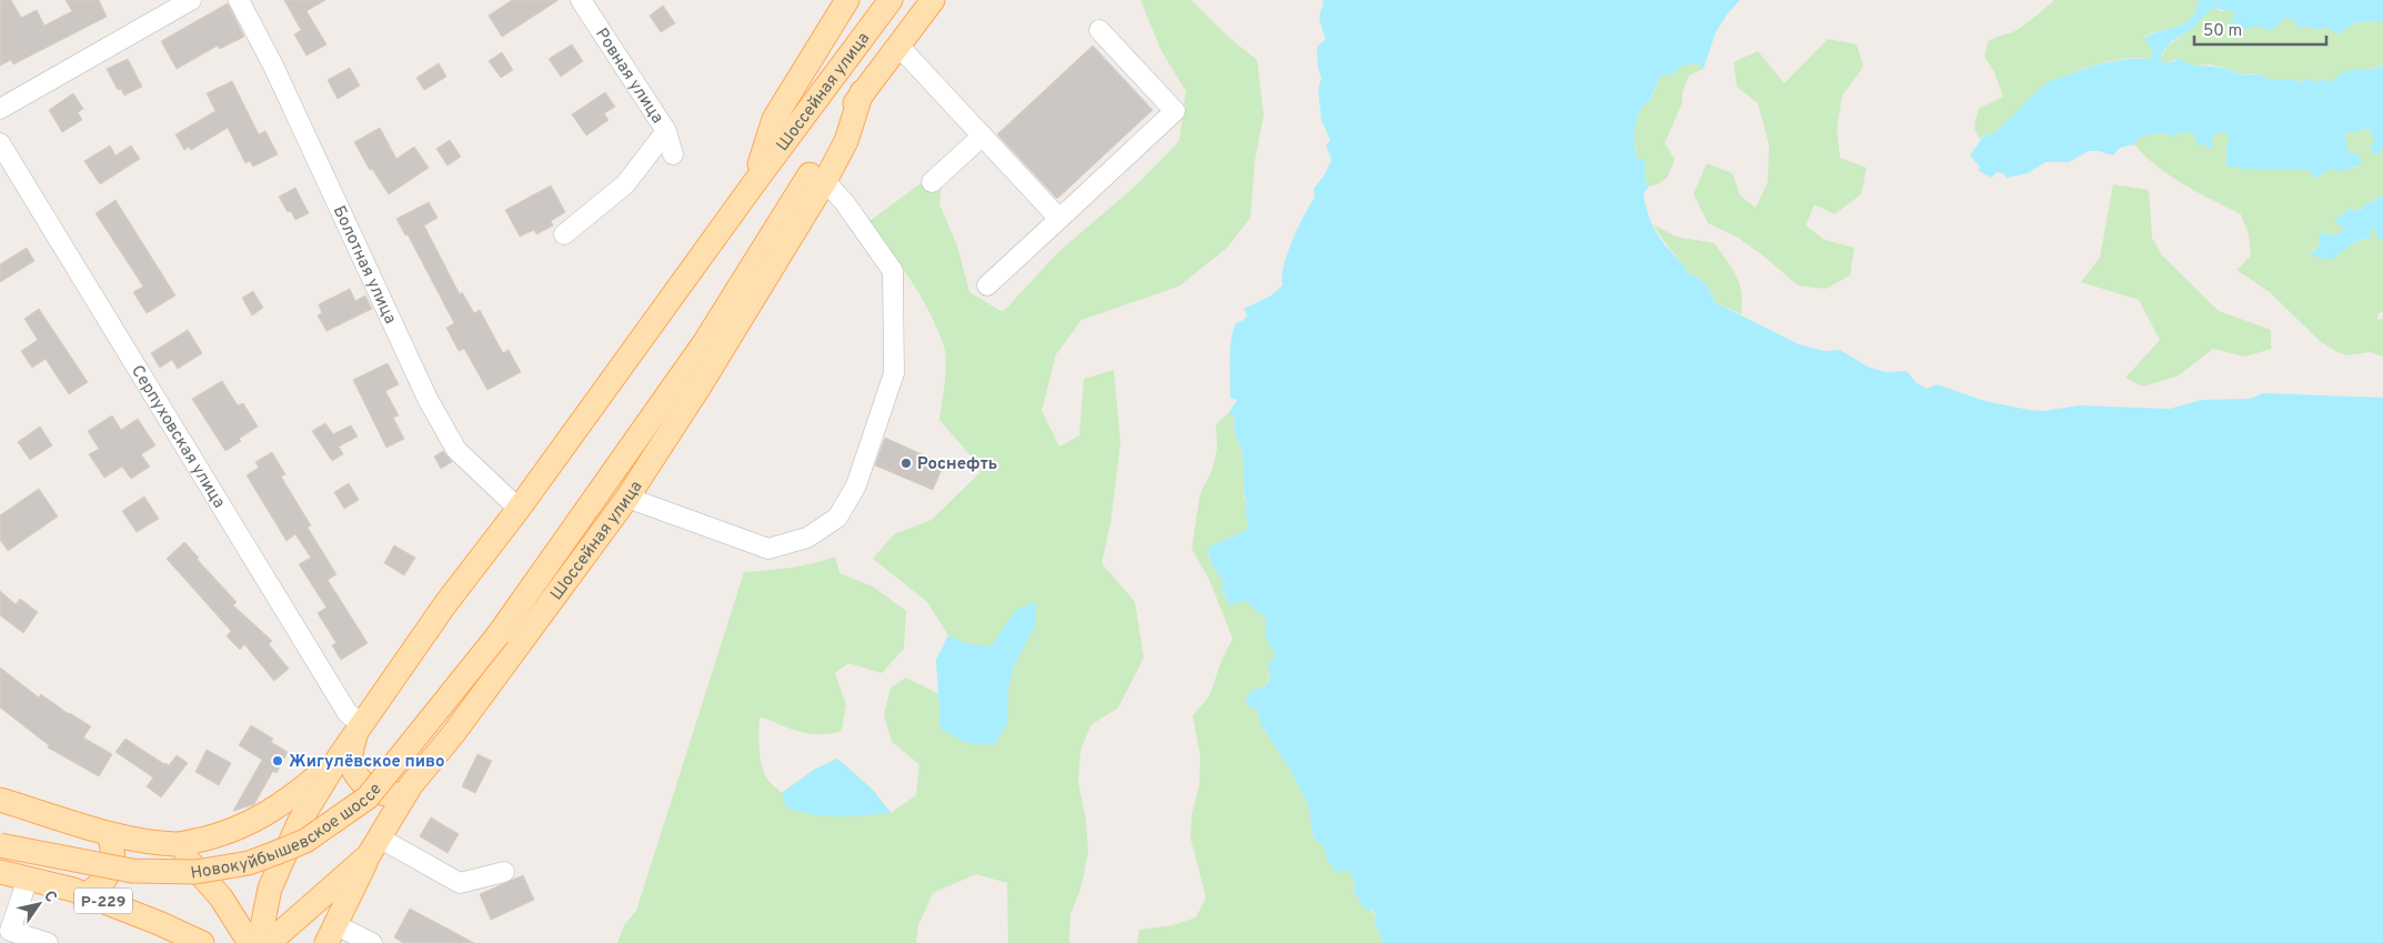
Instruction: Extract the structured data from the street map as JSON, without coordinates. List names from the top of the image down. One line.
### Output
{"streets":{"main road":["Шоссейная улица","Новокуйбышевское шоссе","Р-229"],"street":["Ровная улица","Болотная улица","Серпуховская улица"]},"crossings":[["Шоссейная улица","Болотная улица"],["Шоссейная улица","Серпуховская улица"],["Шоссейная улица","Новокуйбышевское шоссе"]],"places":["Роснефть","Жигулёвское пиво"],"scale_bar":"50 m","north":"top right"}
